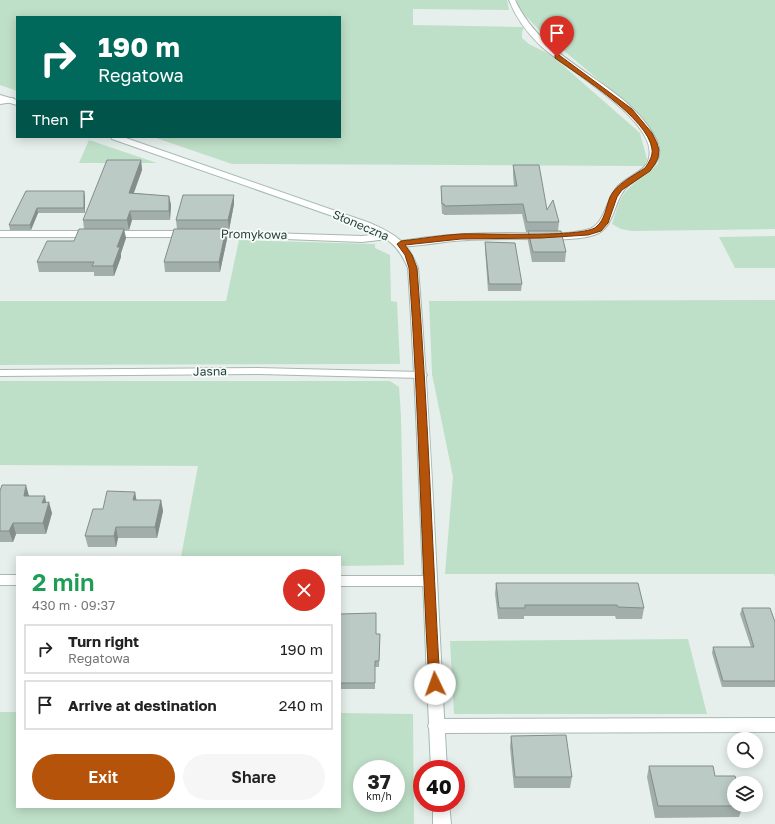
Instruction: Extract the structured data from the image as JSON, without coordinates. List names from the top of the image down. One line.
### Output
{"streets":{"street":["Słoneczna","Promykowa","Jasna"]},"crossings":[["Słoneczna","Promykowa"],["Słoneczna","Jasna"]],"page":{"turn":["190 m","Regatowa"],"then":"Then","heading":["2 min","430 m · 09:37"],"list":[{"name":"Turn right","note":"Regatowa","value":"190 m"},{"name":"Arrive at destination","value":"240 m"}],"buttons":["Exit","Share"],"speed":"37 km/h","limit":"40"}}
